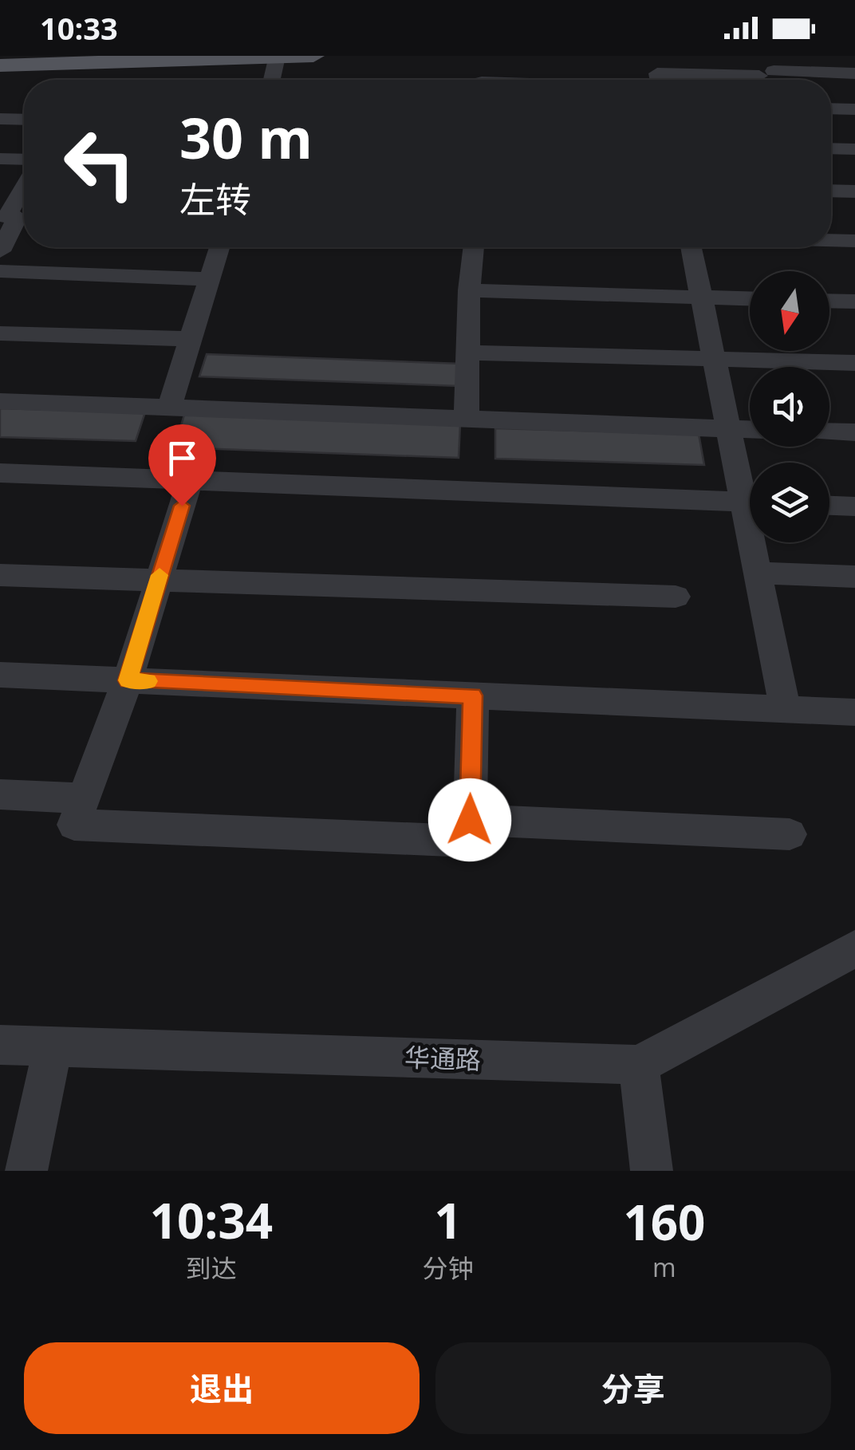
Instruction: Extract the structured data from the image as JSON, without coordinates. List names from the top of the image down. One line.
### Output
{"streets":{"street":["华通路"]},"north":"bottom","page":{"status":"10:33","turn":["30 m","左转"],"eta":["10:34","到达","1","分钟","160","m"],"buttons":["退出","分享"]}}
